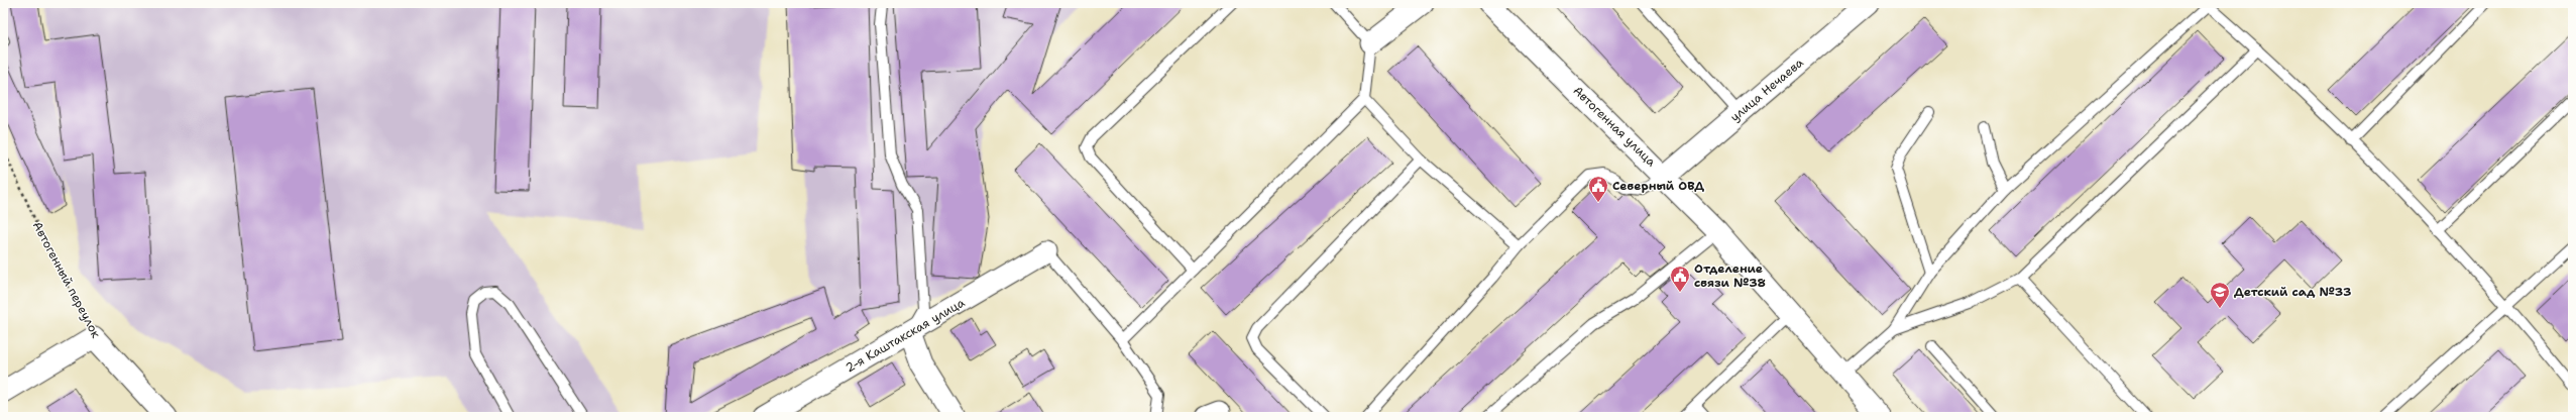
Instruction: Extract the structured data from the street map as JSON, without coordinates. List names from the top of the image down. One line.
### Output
{"streets":{"street":["улица Нечаева","Автогенная улица","Автогенный переулок","2-я Каштакская улица"]},"crossings":[["улица Нечаева","Автогенная улица"]],"places":{"public building":["Северный ОВД","Отделение связи №38"],"school or university":["Детский сад №33"]}}
